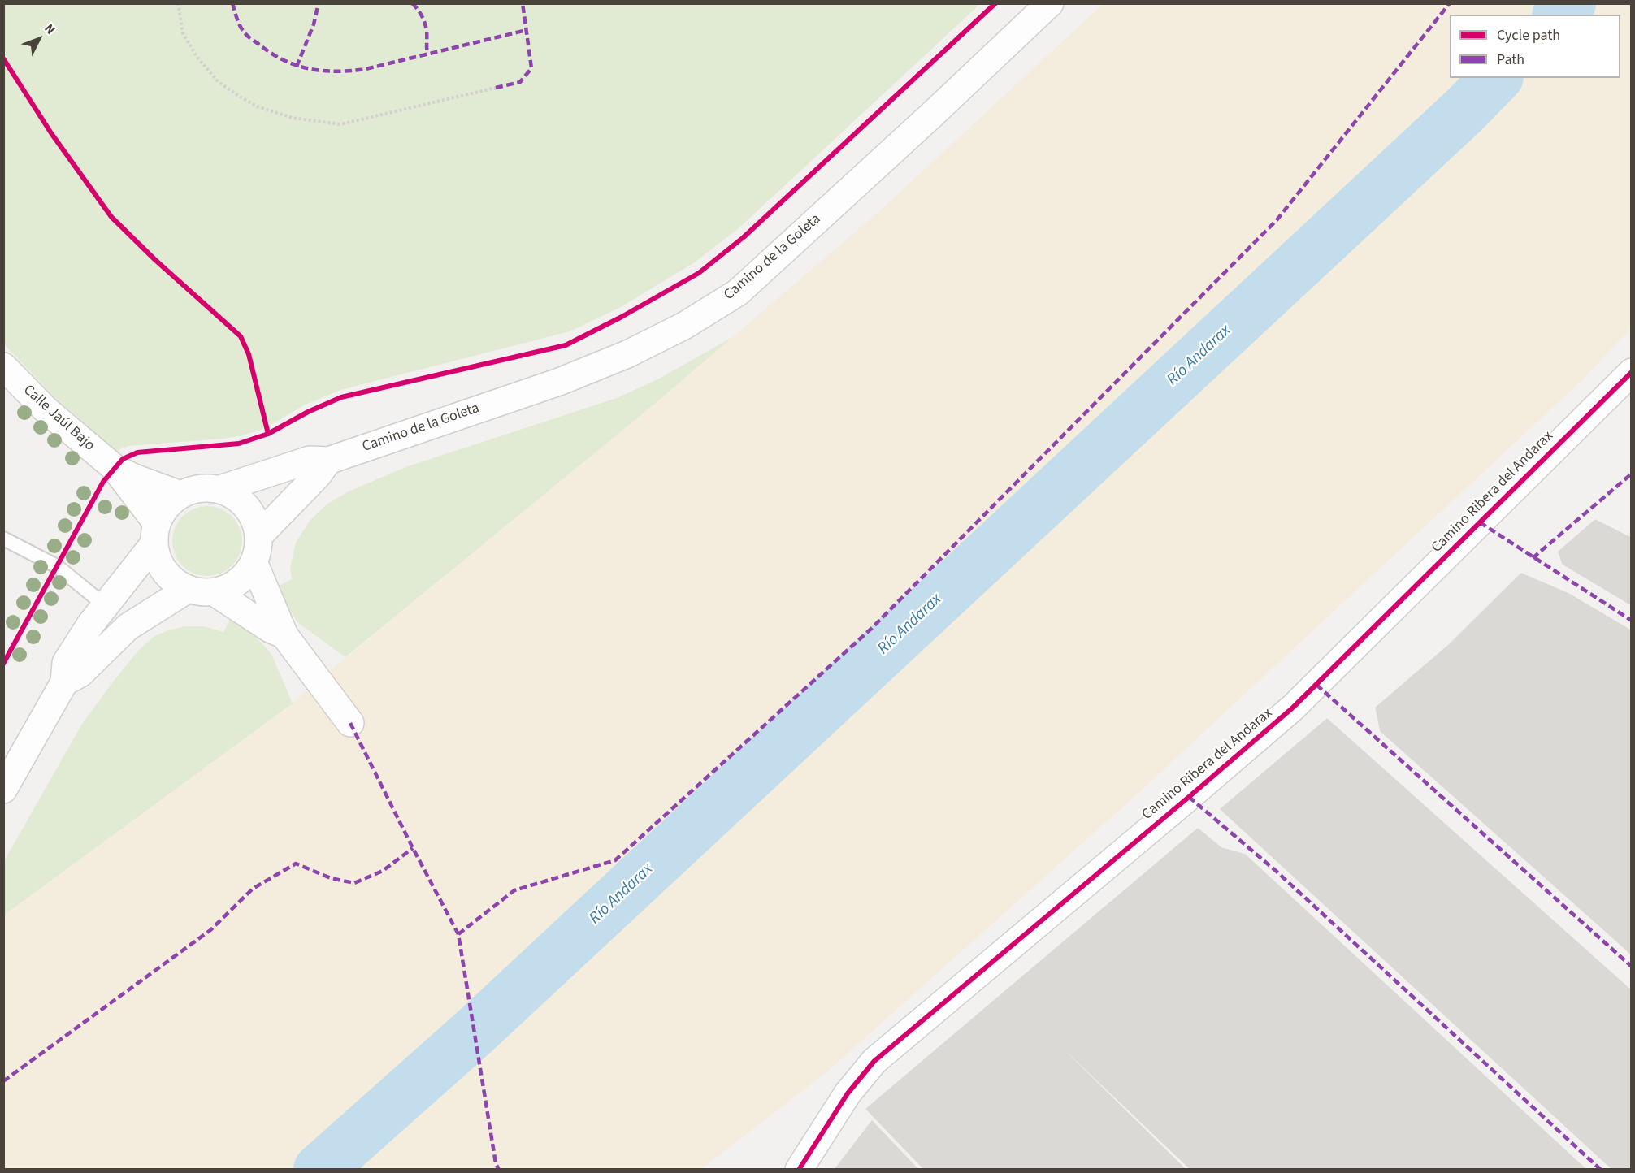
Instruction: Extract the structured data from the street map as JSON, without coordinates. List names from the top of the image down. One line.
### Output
{"streets":{"street":["Camino de la Goleta","Calle Jaúl Bajo","Camino Ribera del Andarax"]},"crossings":[["Camino de la Goleta","Calle Jaúl Bajo"]],"water":["Río Andarax"],"legend":["Cycle path","Path"],"north":"top right"}
